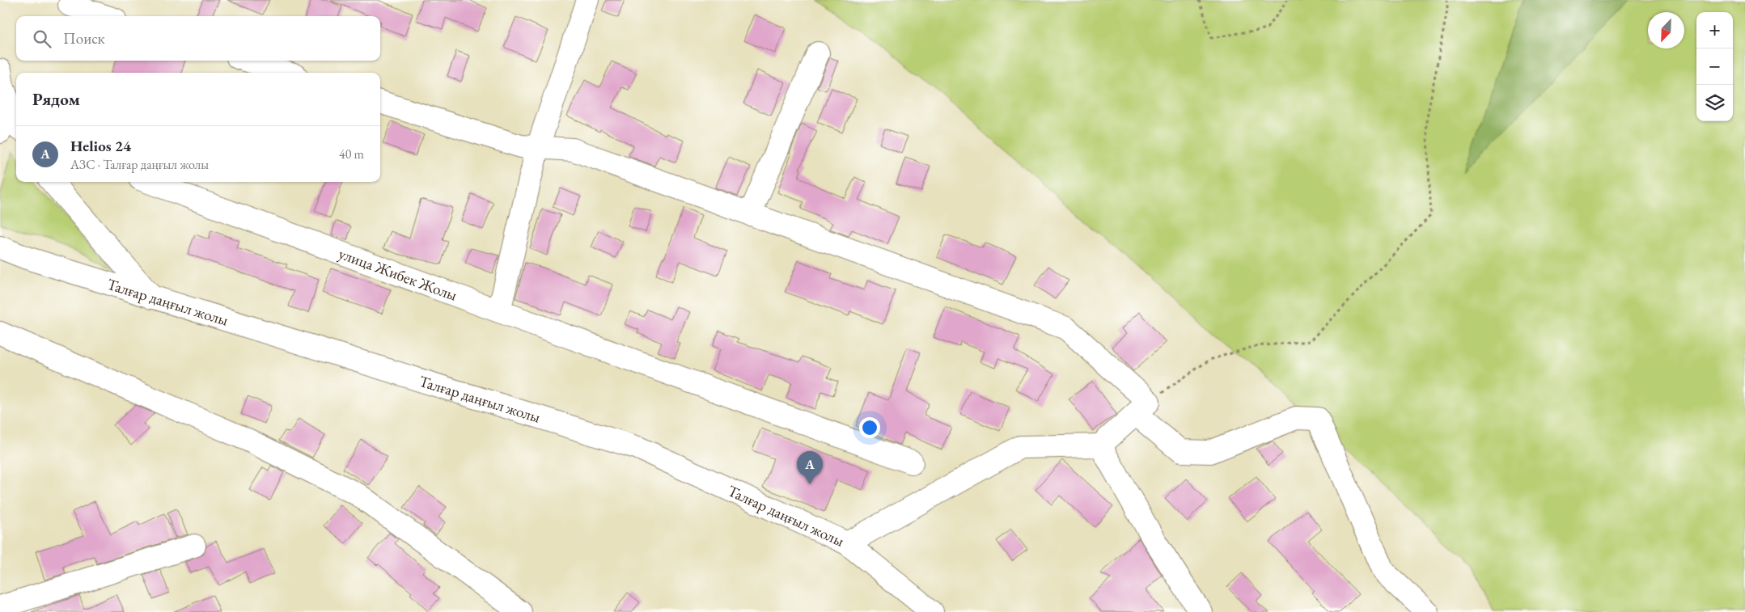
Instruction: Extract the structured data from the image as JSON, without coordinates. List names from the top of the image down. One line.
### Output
{"streets":{"street":["улица Жибек Жолы","Талғар даңғыл жолы"]},"north":"bottom left","page":{"map_buttons":["+","−"],"search":"Поиск","heading":"Рядом","list":[{"mark":"A","name":"Helios 24","note":"АЗС · Талғар даңғыл жолы","value":"40 m"}],"pins":"A"}}
